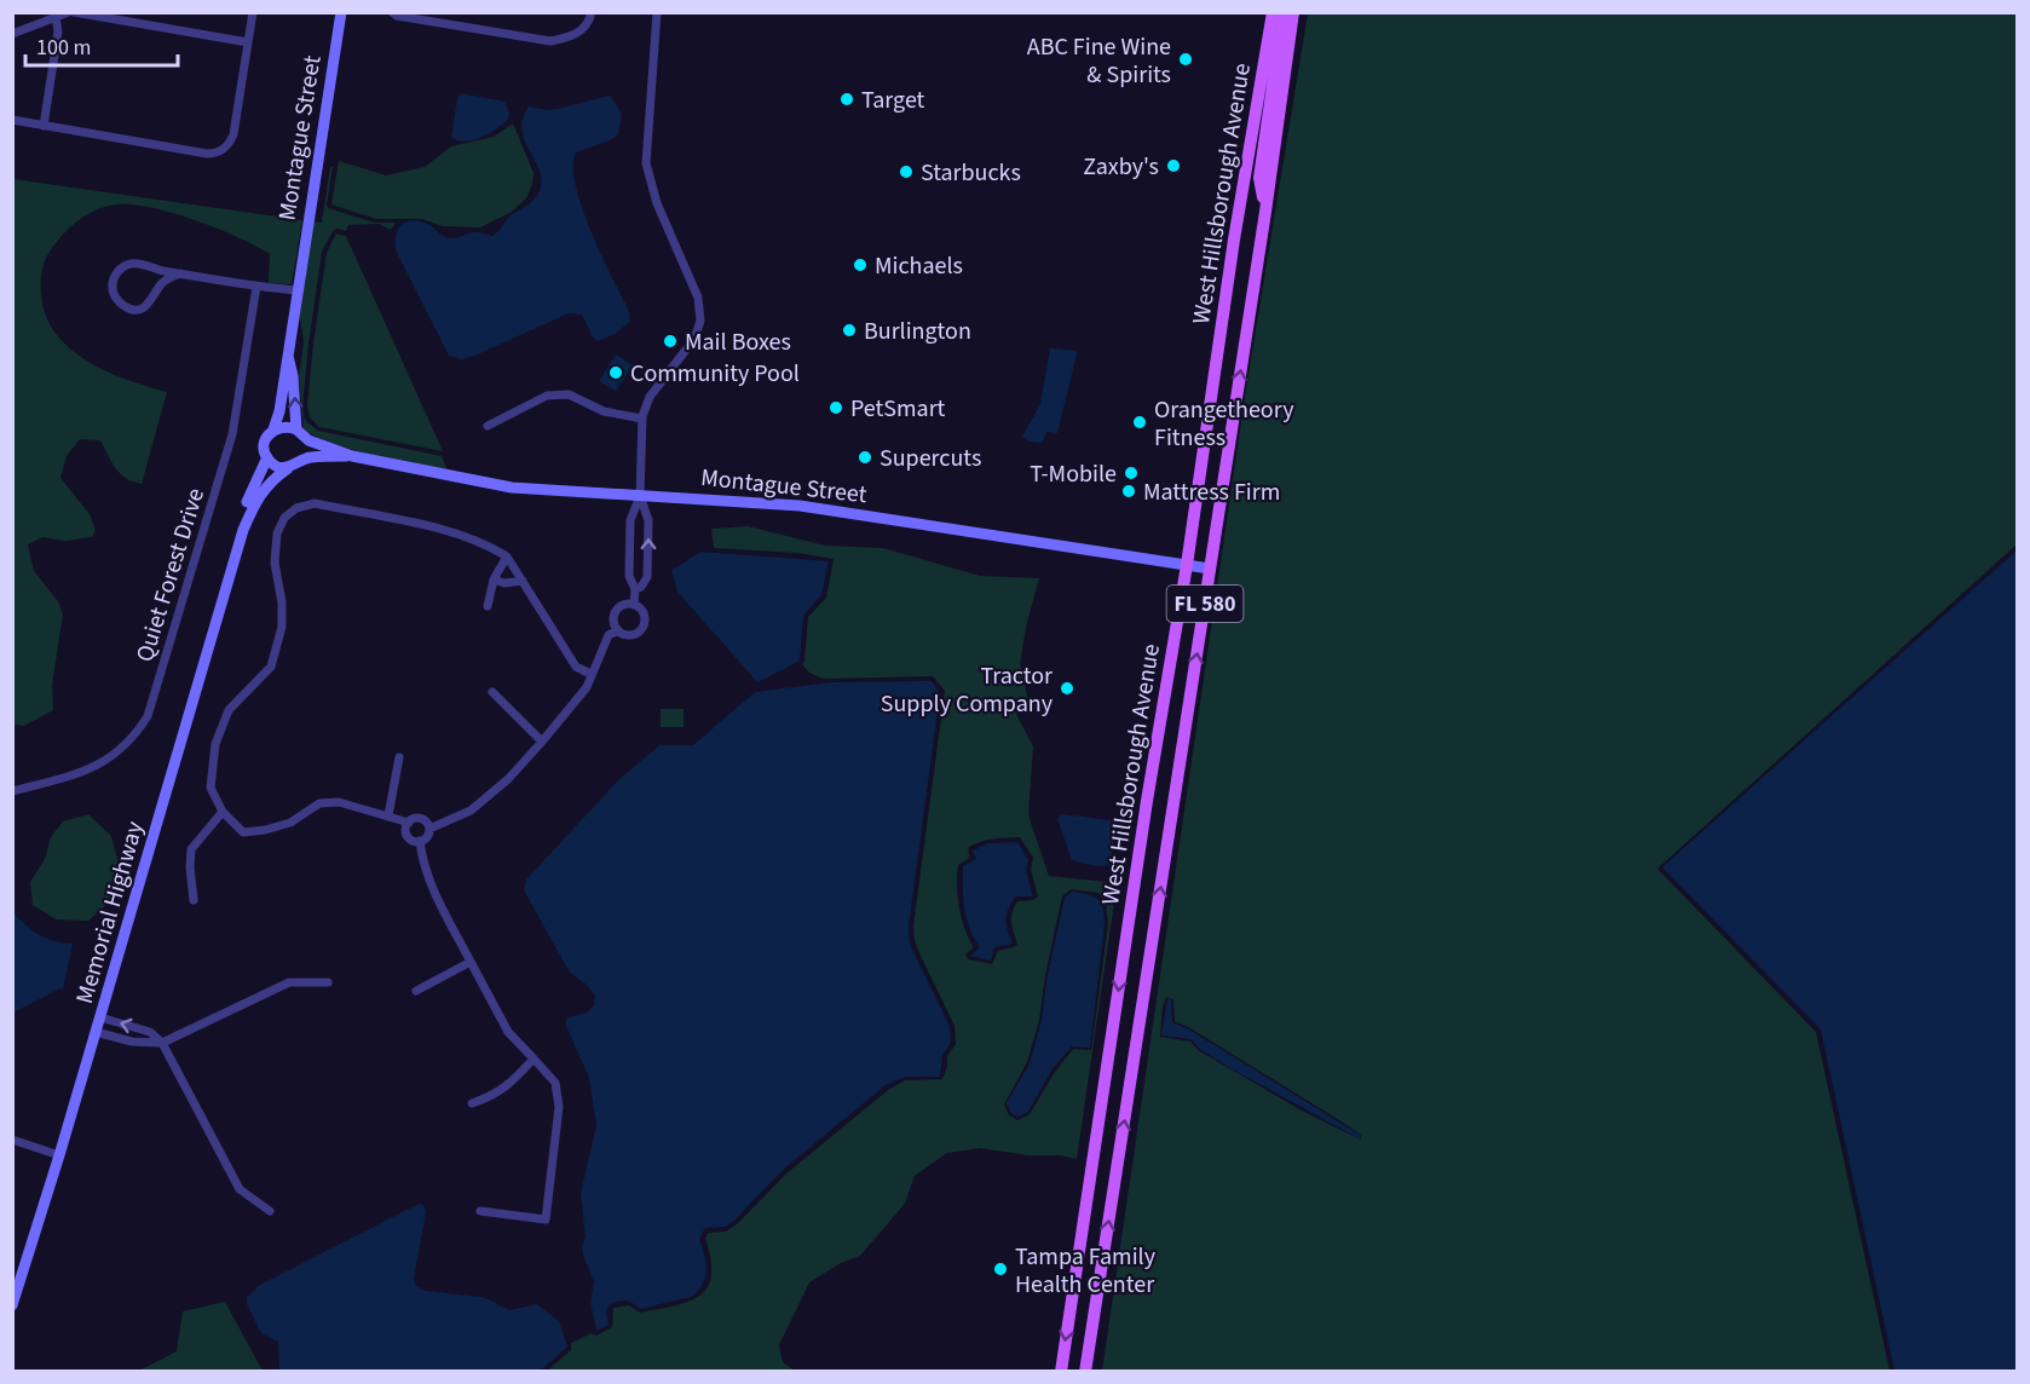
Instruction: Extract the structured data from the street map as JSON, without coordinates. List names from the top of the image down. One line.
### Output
{"streets":{"main road":["West Hillsborough Avenue","FL 580"],"street":["Montague Street","Quiet Forest Drive","Memorial Highway"]},"crossings":[["Montague Street","West Hillsborough Avenue"],["Montague Street","Memorial Highway"]],"places":["ABC Fine Wine & Spirits","Target","Zaxby's","Starbucks","Michaels","Burlington","Mail Boxes","Community Pool","PetSmart","Orangetheory Fitness","Supercuts","T-Mobile","Mattress Firm","Tractor Supply Company","Tampa Family Health Center"],"scale_bar":"100 m"}
